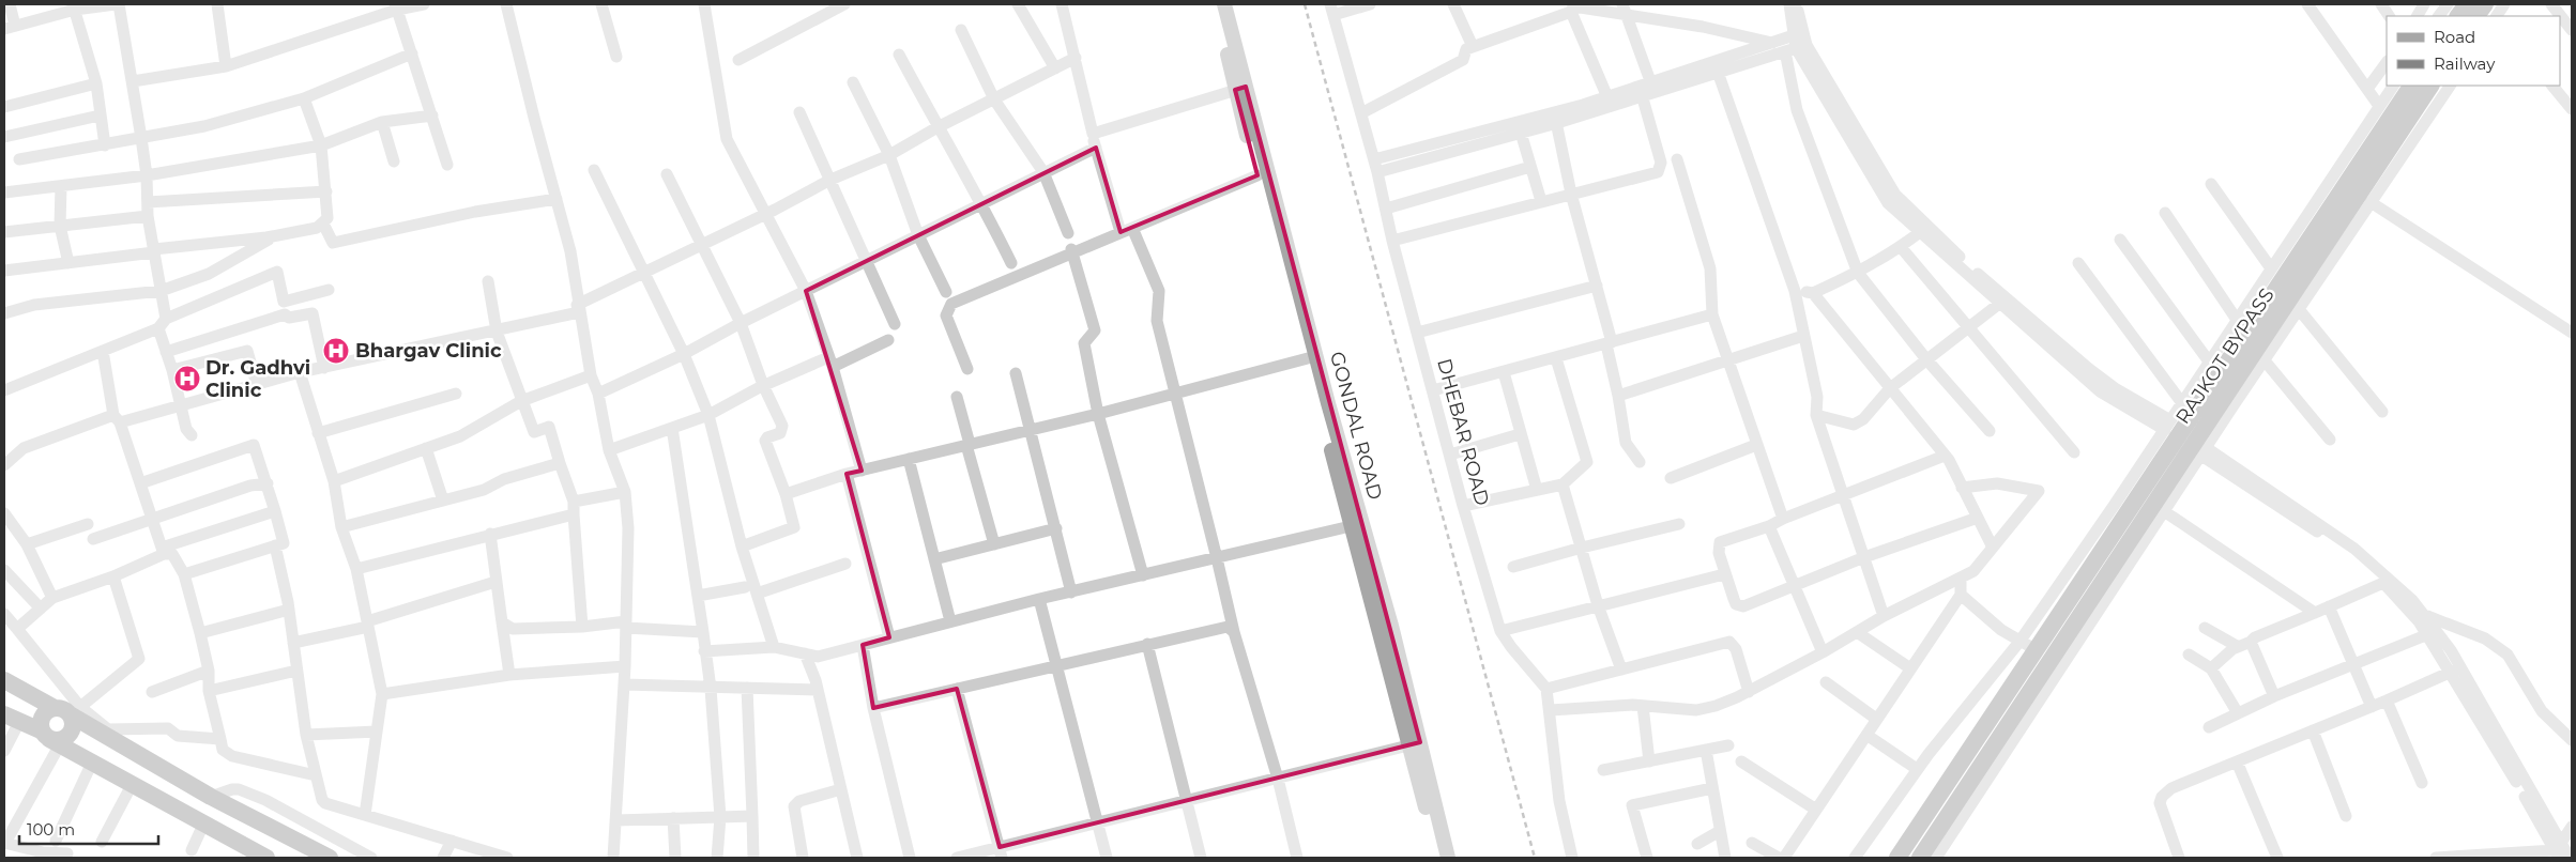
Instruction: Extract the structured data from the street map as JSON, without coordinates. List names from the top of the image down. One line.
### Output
{"streets":{"highway":["RAJKOT BYPASS"],"main road":["GONDAL ROAD"],"street":["DHEBAR ROAD"]},"places":{"hospital":["Bhargav Clinic","Dr. Gadhvi Clinic"]},"legend":["Road","Railway"],"scale_bar":"100 m"}
